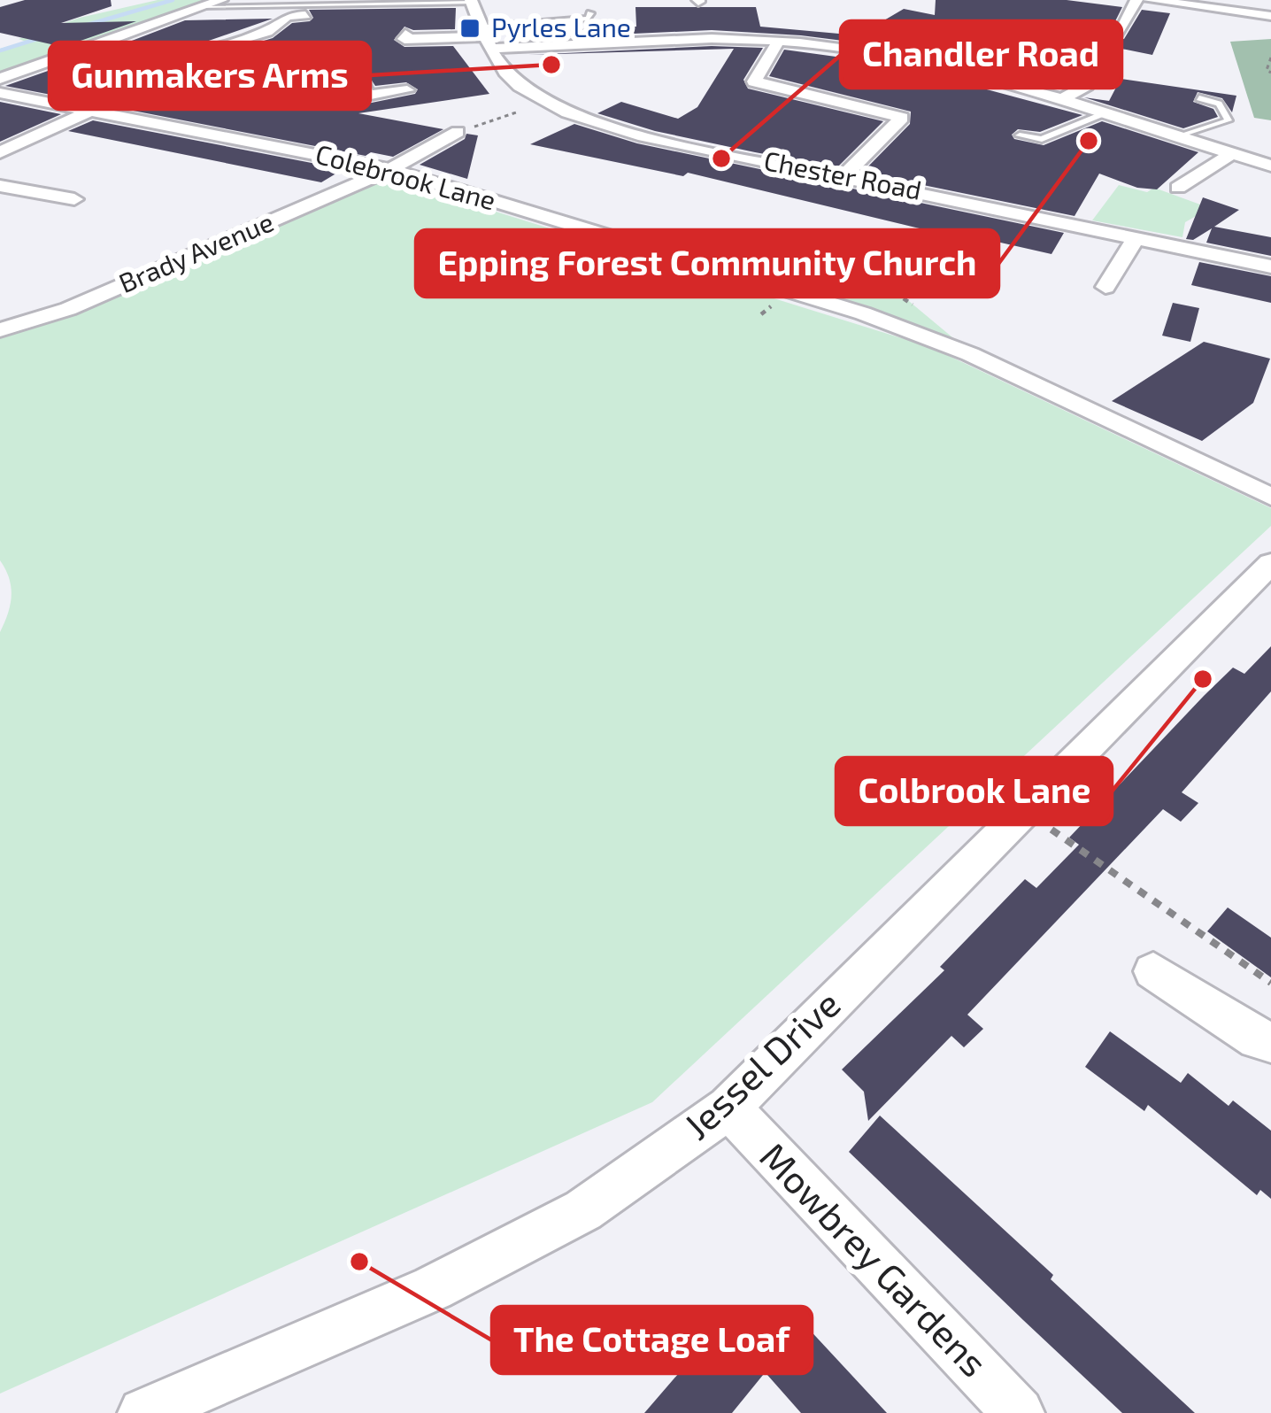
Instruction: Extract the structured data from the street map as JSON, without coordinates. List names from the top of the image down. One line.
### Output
{"streets":{"street":["Chester Road","Colebrook Lane","Brady Avenue","Jessel Drive","Mowbrey Gardens"]},"crossings":[["Colebrook Lane","Brady Avenue"],["Jessel Drive","Mowbrey Gardens"]],"places":{"transit":["Pyrles Lane"],"other":["Gunmakers Arms","Epping Forest Community Church","Chandler Road","Colbrook Lane","The Cottage Loaf"]}}
